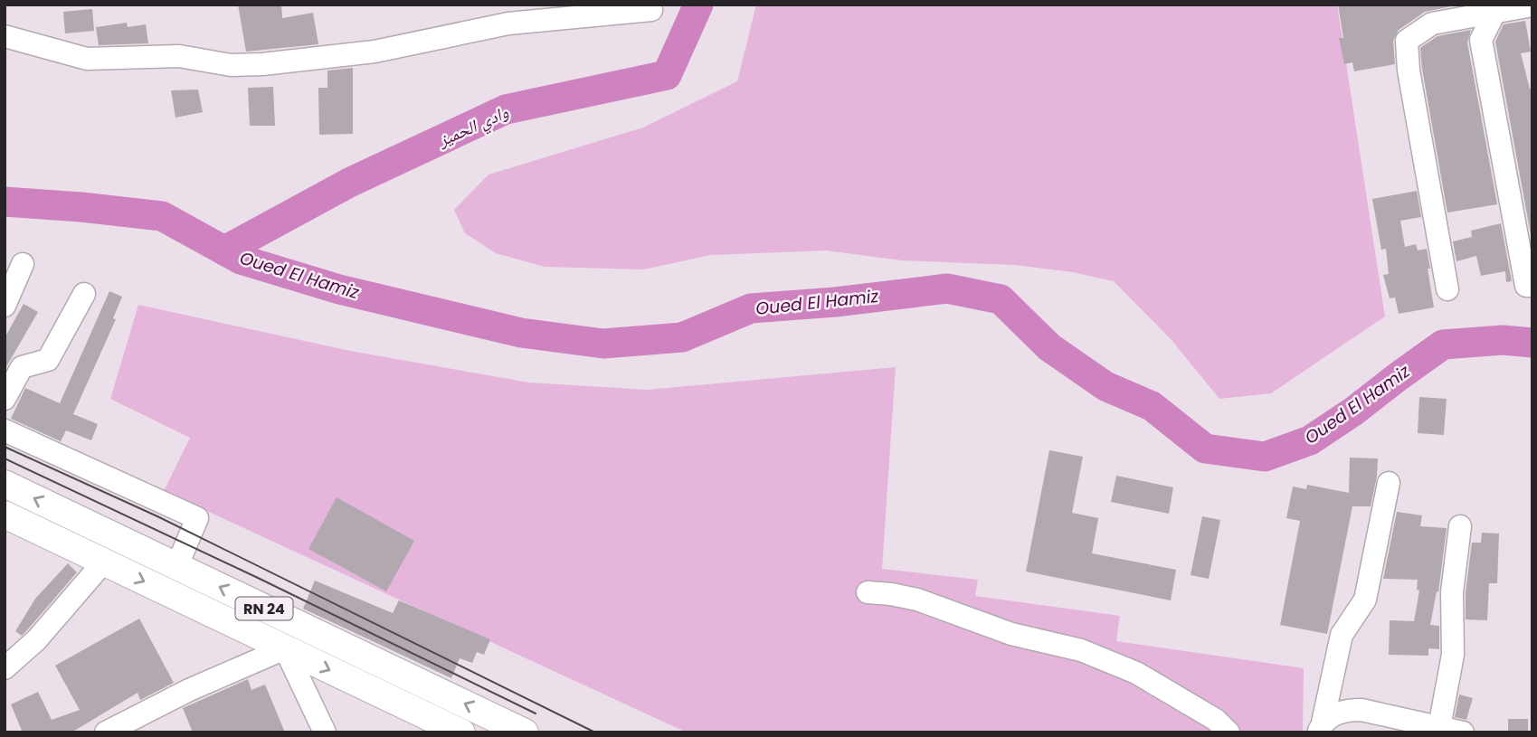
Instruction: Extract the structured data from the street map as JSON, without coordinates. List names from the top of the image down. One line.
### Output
{"streets":{"main road":["RN 24"]},"water":["وادي الحميز","Oued El Hamiz"]}
